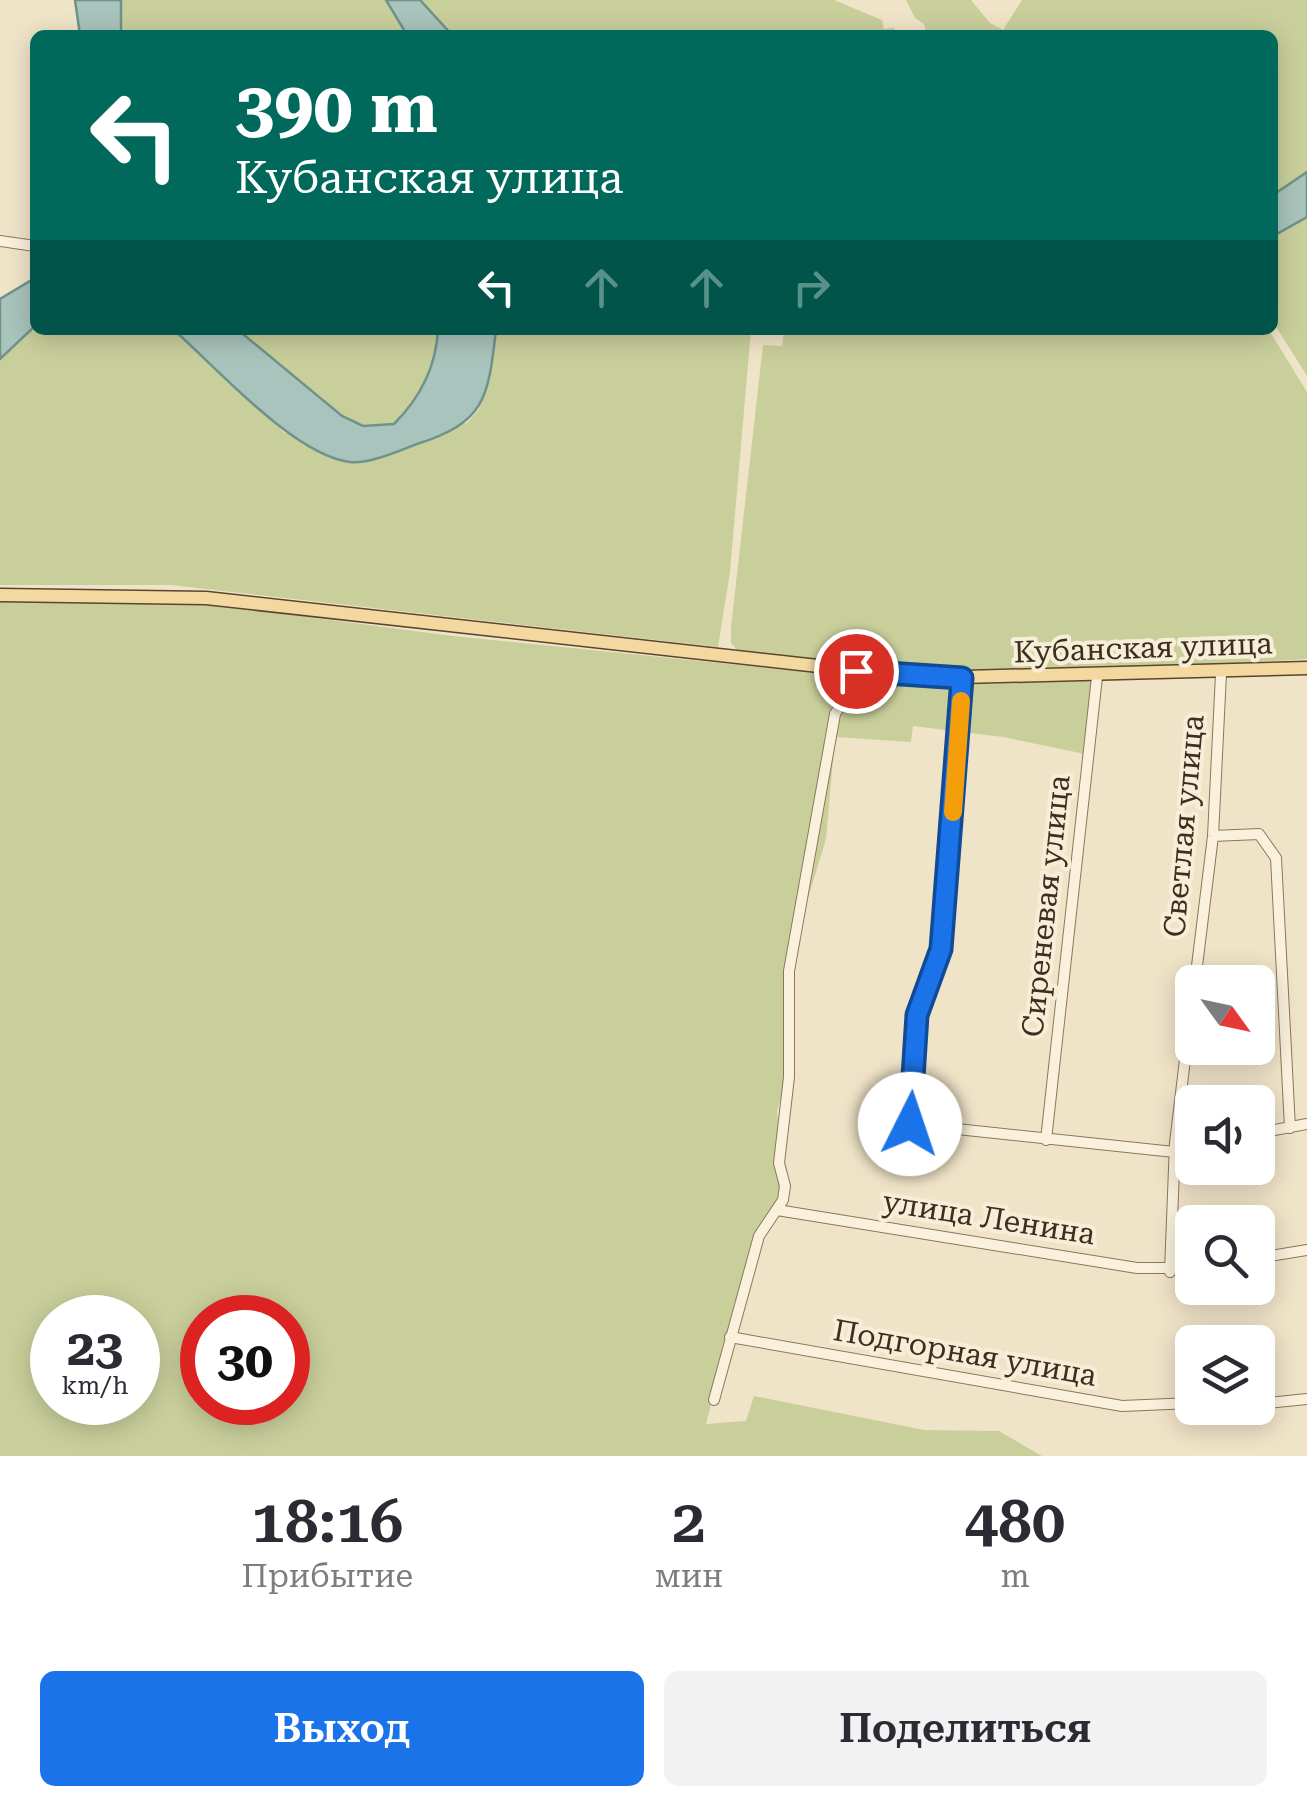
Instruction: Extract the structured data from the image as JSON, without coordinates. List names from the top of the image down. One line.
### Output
{"streets":{"main road":["Кубанская улица"],"street":["Светлая улица","Сиреневая улица","улица Ленина","Подгорная улица"]},"crossings":[["Кубанская улица","Светлая улица"],["Кубанская улица","Сиреневая улица"]],"north":"bottom right","page":{"turn":["390 m","Кубанская улица"],"speed":"23 km/h","limit":"30","eta":["18:16","Прибытие","2","мин","480","m"],"buttons":["Выход","Поделиться"]}}
